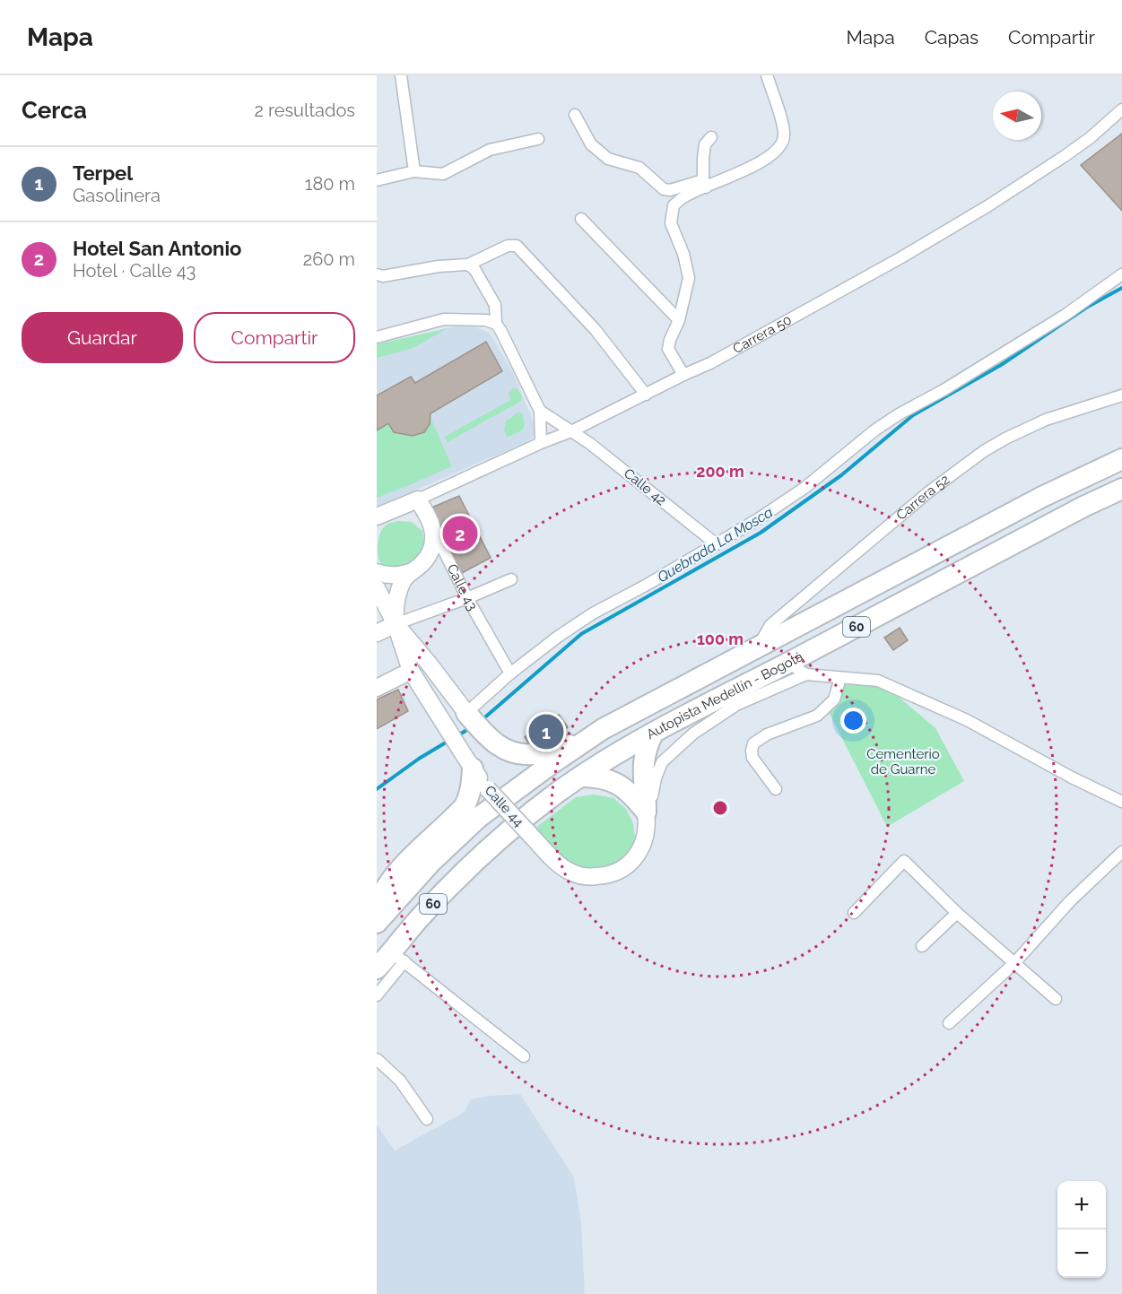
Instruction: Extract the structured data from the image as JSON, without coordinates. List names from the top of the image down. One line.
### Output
{"streets":{"highway":["60","Autopista Medellín - Bogotá"],"street":["Carrera 50","Calle 42","Carrera 52","Calle 43","Calle 44"]},"crossings":[["Carrera 50","Calle 42"],["Carrera 50","Calle 43"],["Carrera 52","Autopista Medellín - Bogotá"]],"water":["Quebrada La Mosca"],"parks":["Cementerio de Guarne"],"north":"left","page":{"header":"Mapa","nav":["Mapa","Capas","Compartir"],"heading":["Cerca","2 resultados"],"list":[{"mark":"1","name":"Terpel","note":"Gasolinera","value":"180 m"},{"mark":"2","name":"Hotel San Antonio","note":"Hotel · Calle 43","value":"260 m"}],"buttons":["Guardar","Compartir"],"pins":["2","1"],"map_buttons":["+","−"]},"rings":["200 m","100 m"]}
